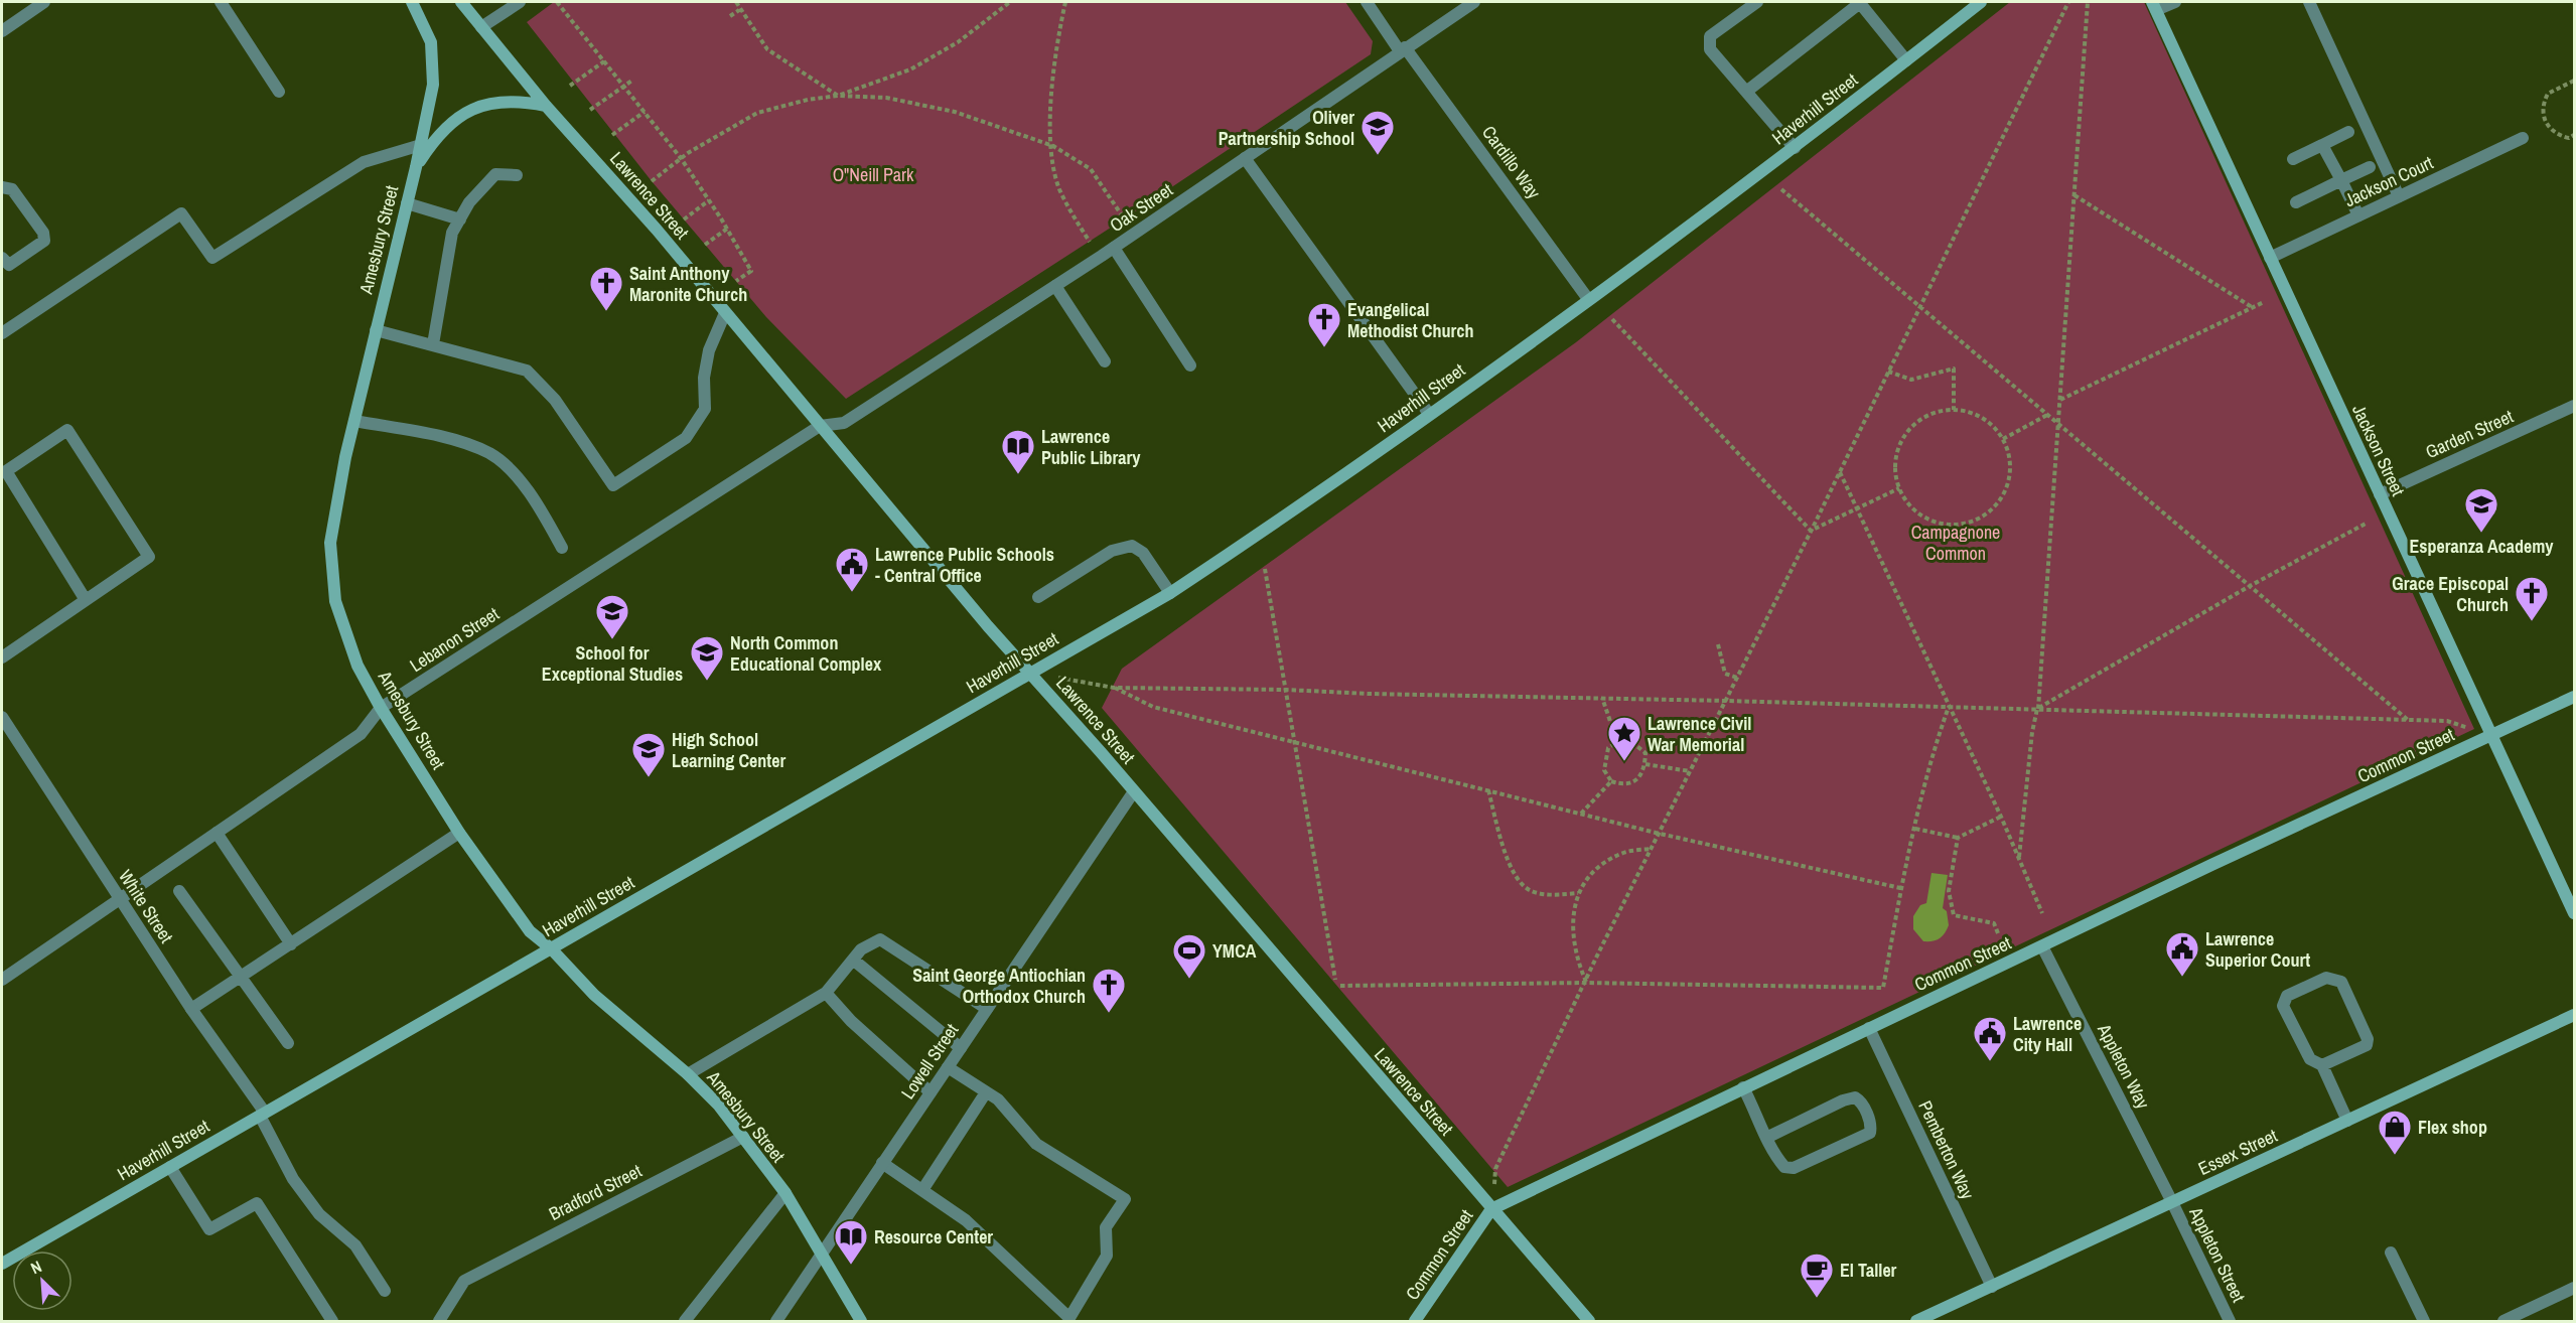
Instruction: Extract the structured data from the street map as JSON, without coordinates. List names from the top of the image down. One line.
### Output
{"streets":{"main road":["Haverhill Street","Lawrence Street","Amesbury Street","Jackson Street","Common Street","Essex Street"],"street":["Cardillo Way","Jackson Court","Oak Street","Garden Street","Lebanon Street","White Street","Lowell Street","Appleton Way","Pemberton Way","Bradford Street","Appleton Street"]},"crossings":[["Haverhill Street","Cardillo Way"],["Haverhill Street","Lawrence Street"],["Haverhill Street","Amesbury Street"],["Haverhill Street","White Street"],["Cardillo Way","Oak Street"],["Jackson Court","Jackson Street"],["Lawrence Street","Oak Street"],["Lawrence Street","Lebanon Street"],["Lawrence Street","Common Street"],["Lawrence Street","Lowell Street"],["Oak Street","Lebanon Street"],["Amesbury Street","Lebanon Street"],["Amesbury Street","Lowell Street"],["Amesbury Street","Bradford Street"],["Garden Street","Jackson Street"],["Jackson Street","Common Street"],["Lebanon Street","White Street"],["Common Street","Appleton Way"],["Common Street","Pemberton Way"],["Appleton Way","Essex Street"],["Appleton Way","Appleton Street"],["Pemberton Way","Essex Street"],["Essex Street","Appleton Street"]],"parks":["O\"Neill Park","Campagnone Common"],"places":{"school or university":["Oliver Partnership School","Esperanza Academy","School for Exceptional Studies","North Common Educational Complex","High School Learning Center"],"church":["Saint Anthony Maronite Church","Evangelical Methodist Church","Grace Episcopal Church","Saint George Antiochian Orthodox Church"],"library":["Lawrence Public Library","Resource Center"],"public building":["Lawrence Public Schools - Central Office","Lawrence Superior Court","Lawrence City Hall"],"place":["Lawrence Civil War Memorial"],"sports":["YMCA"],"shop":["Flex shop"],"cafe":["El Taller"]},"north":"top left"}
